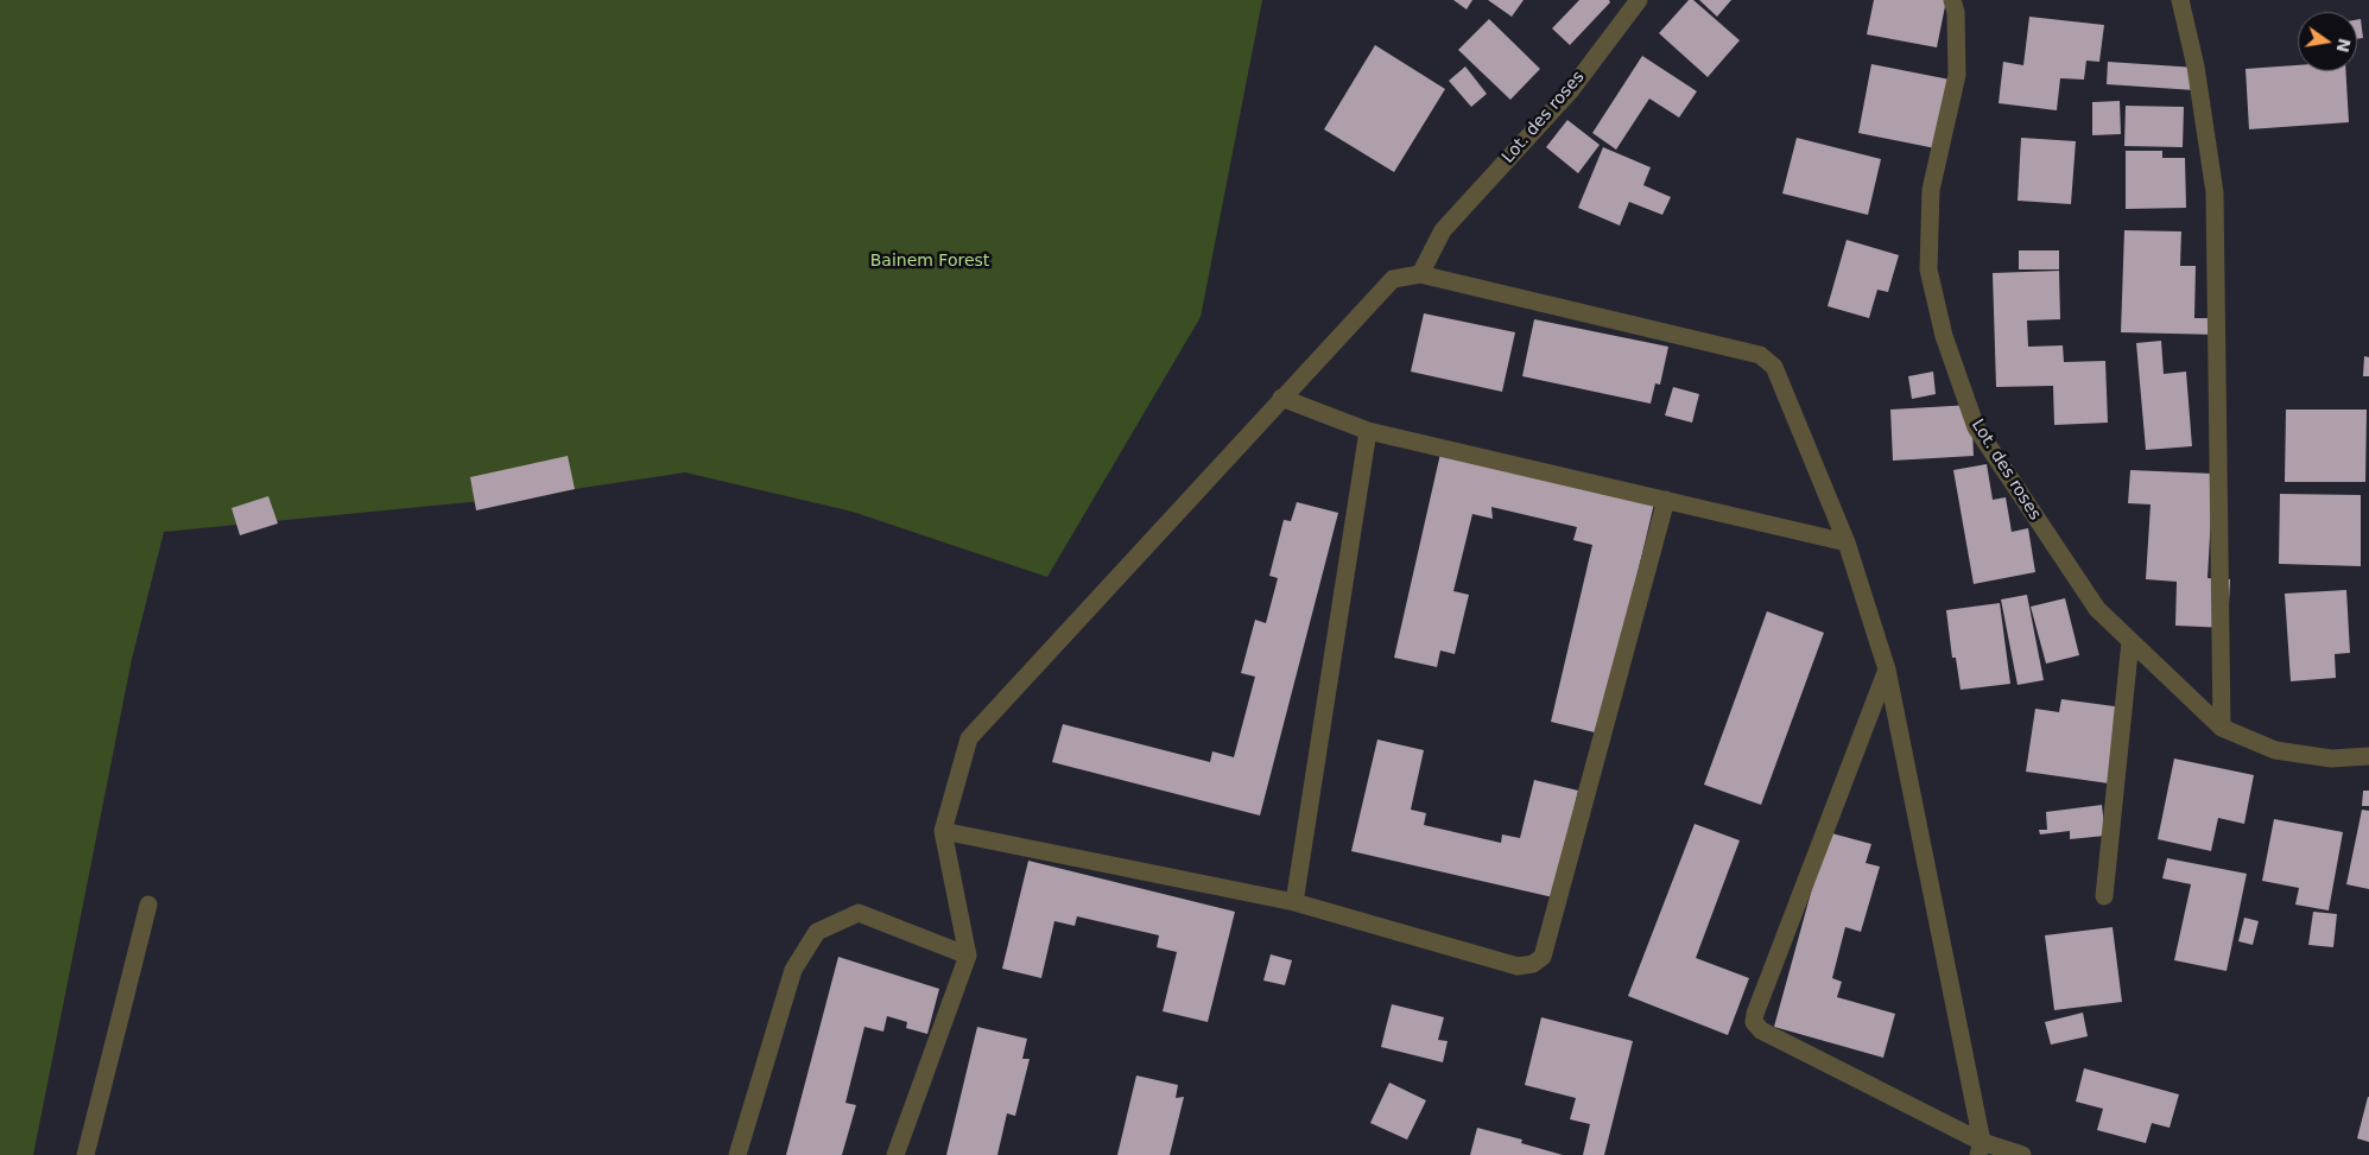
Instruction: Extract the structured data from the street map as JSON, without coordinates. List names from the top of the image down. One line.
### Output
{"streets":{"street":["Lot. des roses"]},"parks":["Bainem Forest"],"north":"right"}
